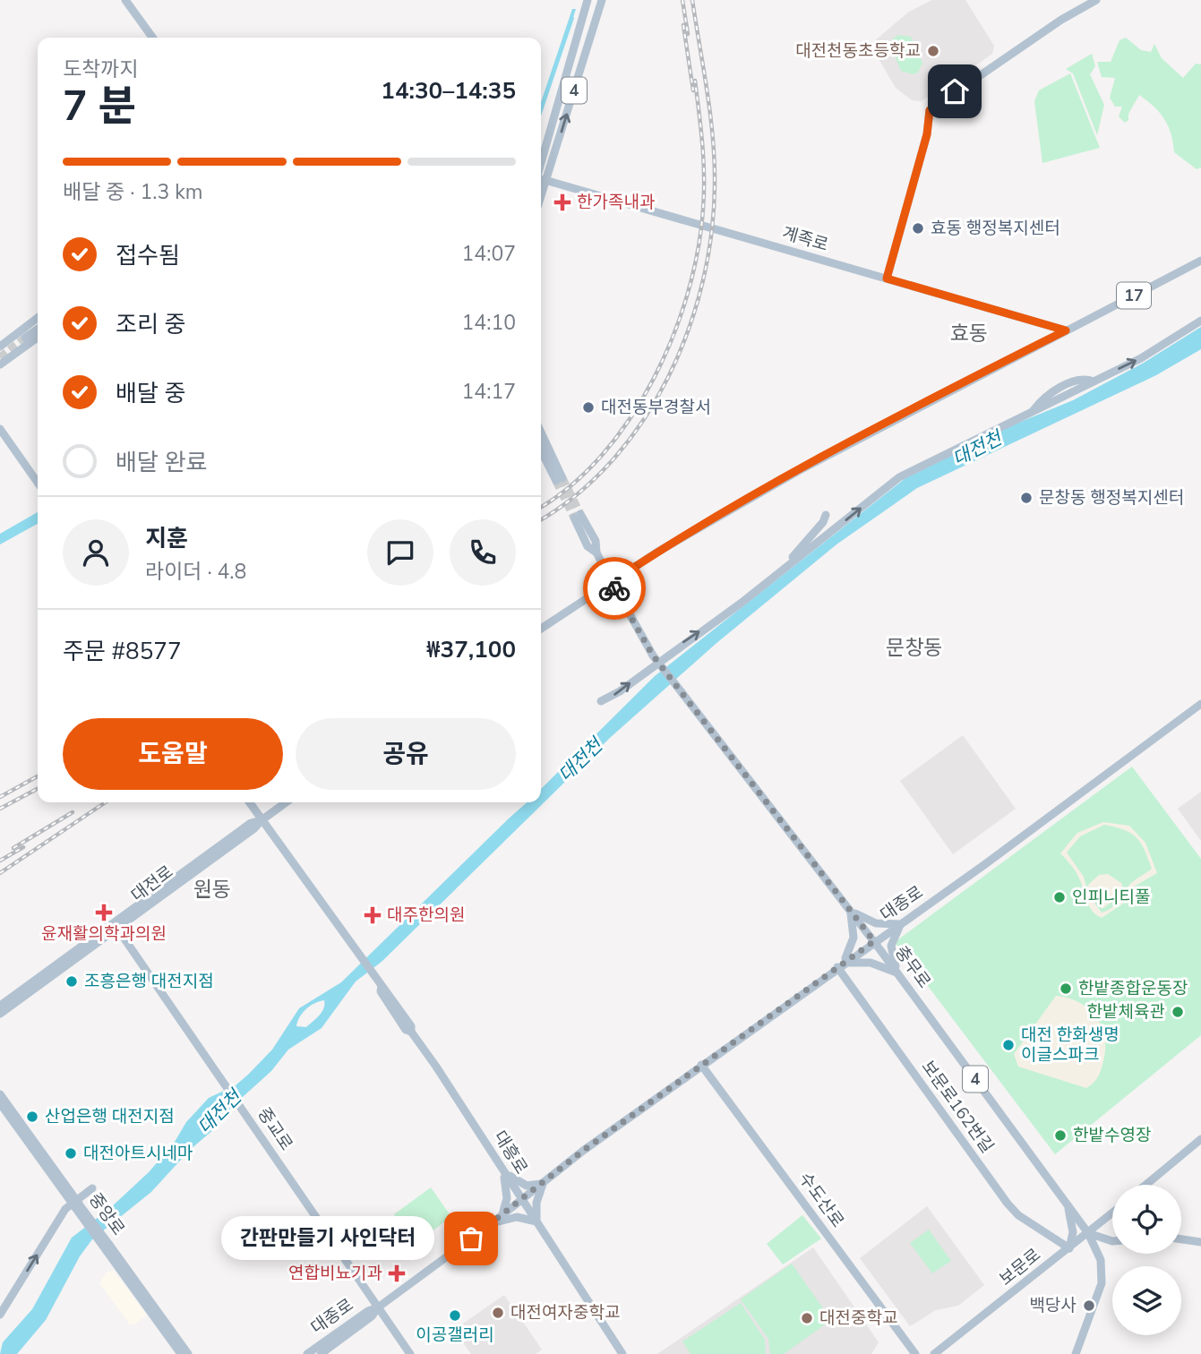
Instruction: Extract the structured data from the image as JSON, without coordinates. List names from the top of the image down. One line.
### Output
{"streets":{"main road":["4","계족로","17","대전로","대종로","충무로","보문로162번길","중교로","대흥로","수도산로","중앙로","보문로"]},"crossings":[["4","계족로"],["계족로","17"],["17","충무로"],["대전로","중교로"],["대전로","대흥로"],["대종로","충무로"],["대종로","보문로162번길"],["대종로","중교로"],["대종로","대흥로"],["대종로","수도산로"],["충무로","보문로"],["보문로162번길","보문로"]],"districts":["효동","문창동","원동"],"water":["대전천"],"places":{"other":["대전천동초등학교","효동 행정복지센터","대전동부경찰서","문창동 행정복지센터","인피니티풀","조흥은행 대전지점","한밭종합운동장","한밭체육관","대전 한화생명 이글스파크","산업은행 대전지점","한밭수영장","대전아트시네마","간판만들기 사인닥터","백당사","대전여자중학교","이공갤러리","대전중학교"],"health":["한가족내과","윤재활의학과의원","대주한의원","연합비뇨기과"]},"page":{"heading":["7 분","도착까지","14:30–14:35"],"panel":["지훈","라이더 · 4.8","주문 #8577","₩37,100"],"bar":"배달 중 · 1.3 km","list":[["접수됨","14:07"],["조리 중","14:10"],["배달 중","14:17"],"배달 완료"],"buttons":["도움말","공유"],"bubble":"간판만들기 사인닥터"}}
